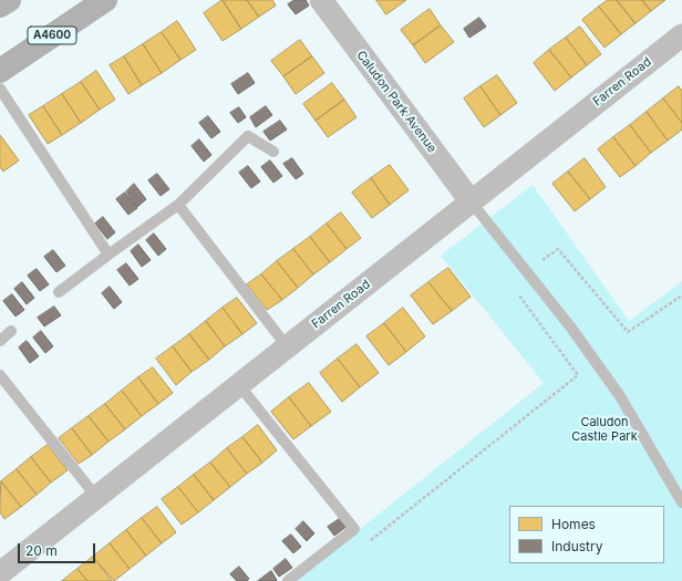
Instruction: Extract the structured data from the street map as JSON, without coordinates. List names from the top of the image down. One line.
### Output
{"streets":{"highway":["A4600"],"street":["Farren Road","Caludon Park Avenue"]},"crossings":[["Farren Road","Caludon Park Avenue"]],"parks":["Caludon Castle Park"],"legend":["Homes","Industry"],"scale_bar":"20 m"}
